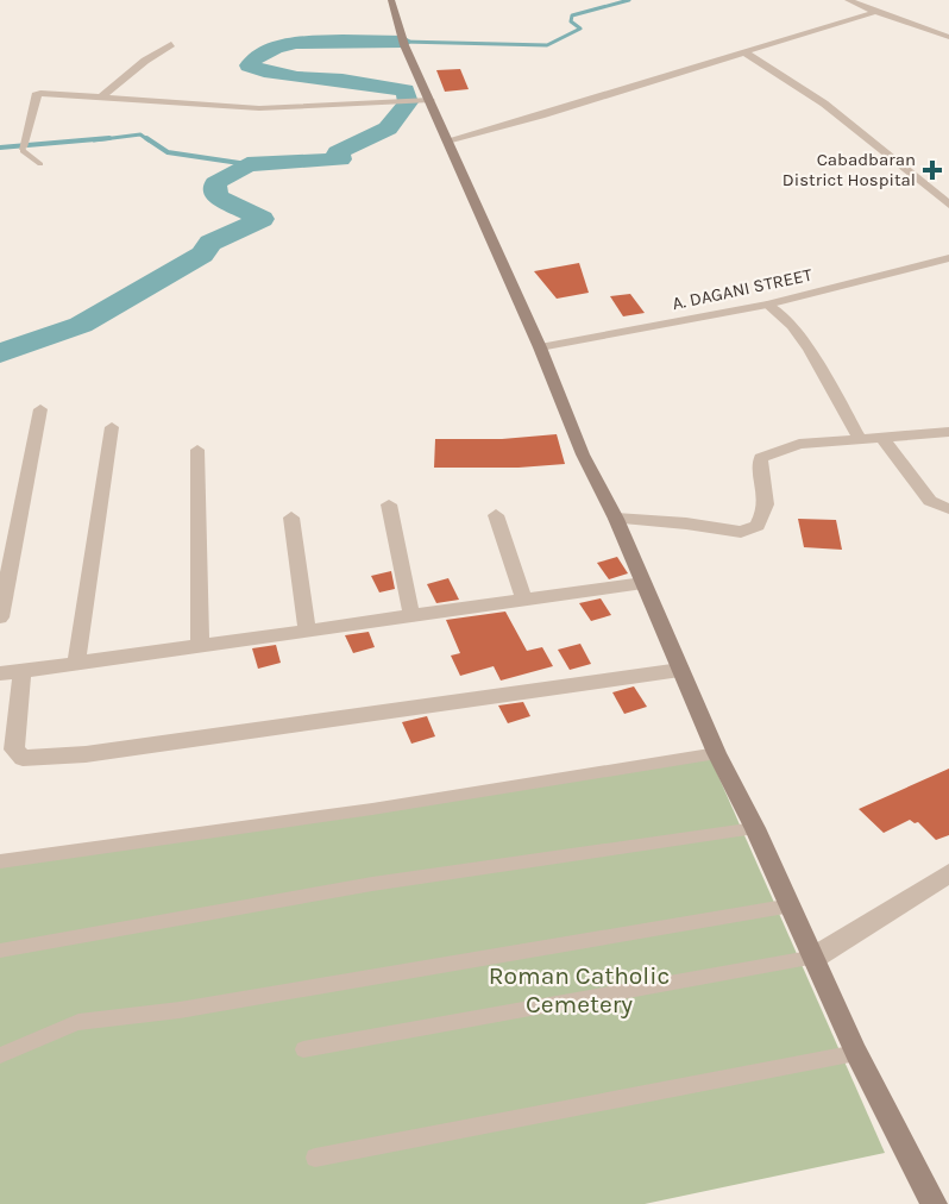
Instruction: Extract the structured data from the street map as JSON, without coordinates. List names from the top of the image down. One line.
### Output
{"streets":{"street":["A. DAGANI STREET"]},"parks":["Roman Catholic Cemetery"],"places":{"health":["Cabadbaran District Hospital"]}}
